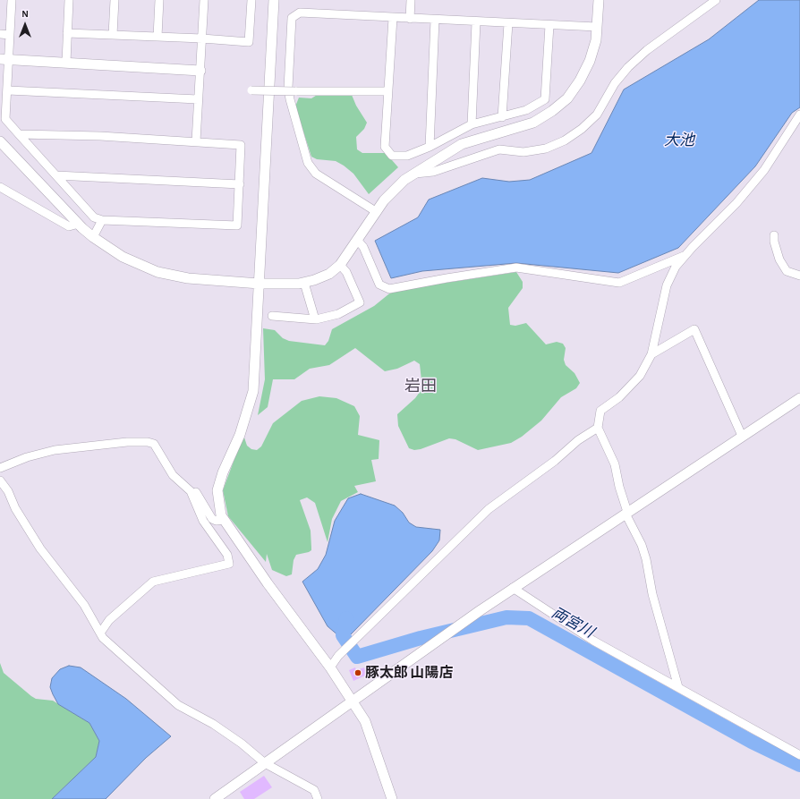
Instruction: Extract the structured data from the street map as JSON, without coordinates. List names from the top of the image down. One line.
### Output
{"districts":["岩田"],"water":["大池","両宮川"],"places":["豚太郎 山陽店"],"north":"top"}
